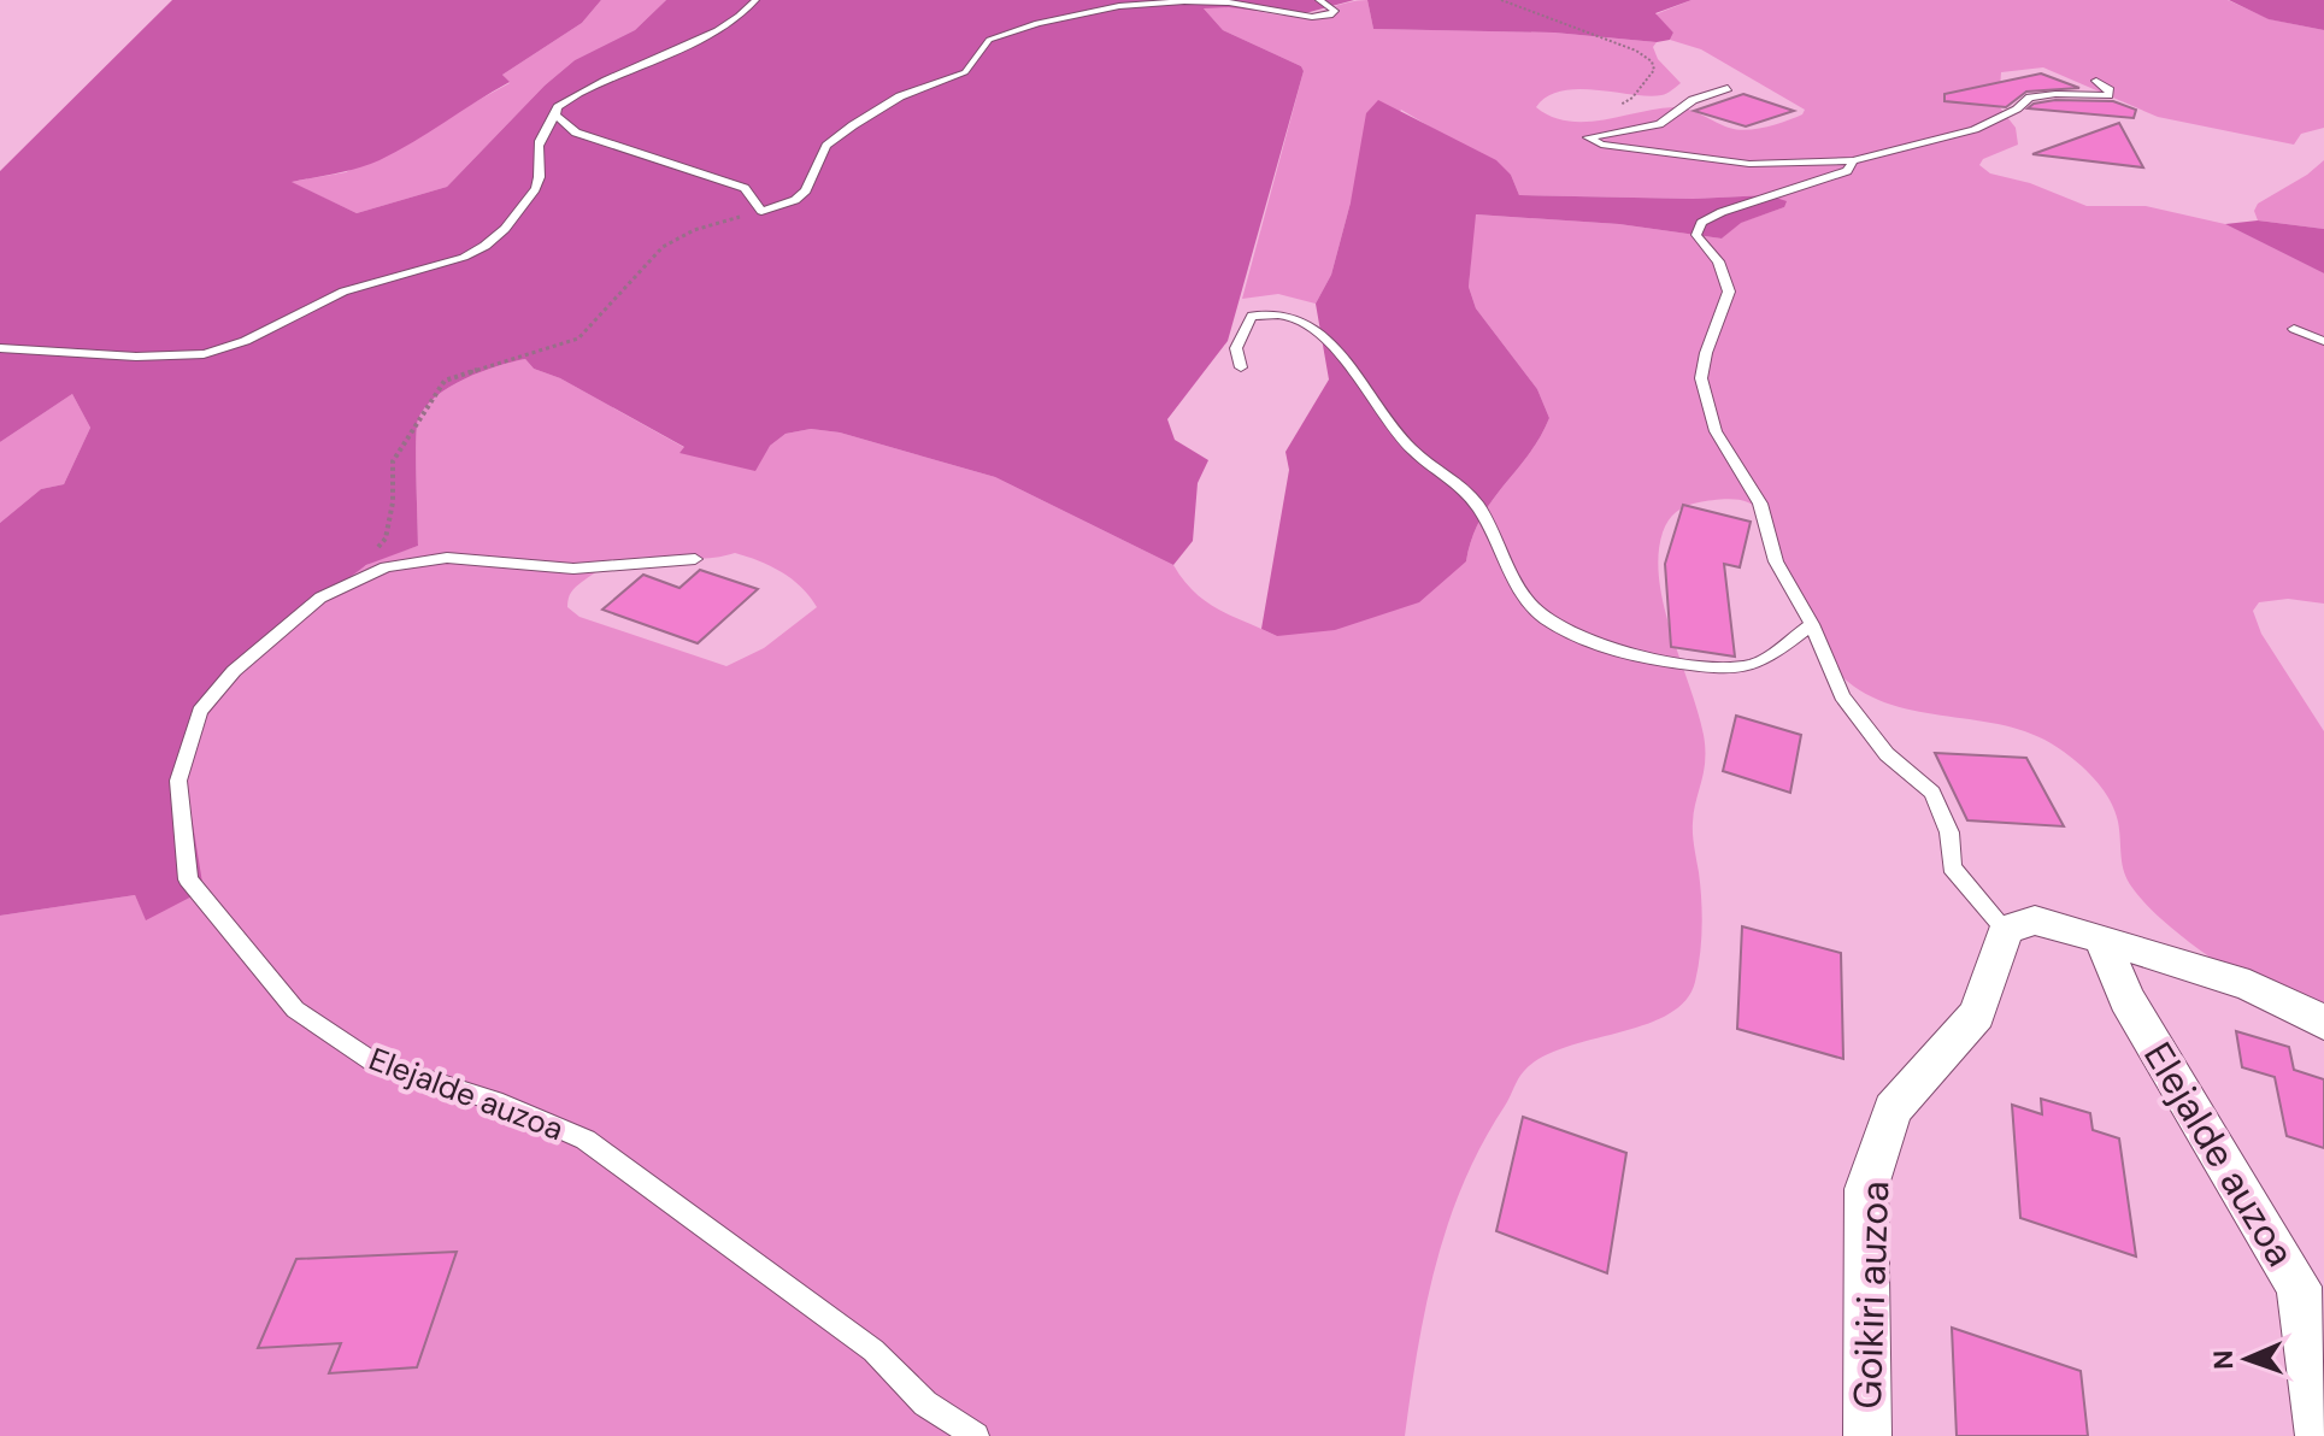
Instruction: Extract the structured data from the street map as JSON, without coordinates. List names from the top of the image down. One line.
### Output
{"streets":{"street":["Elejalde auzoa","Goikiri auzoa"]},"north":"left"}
